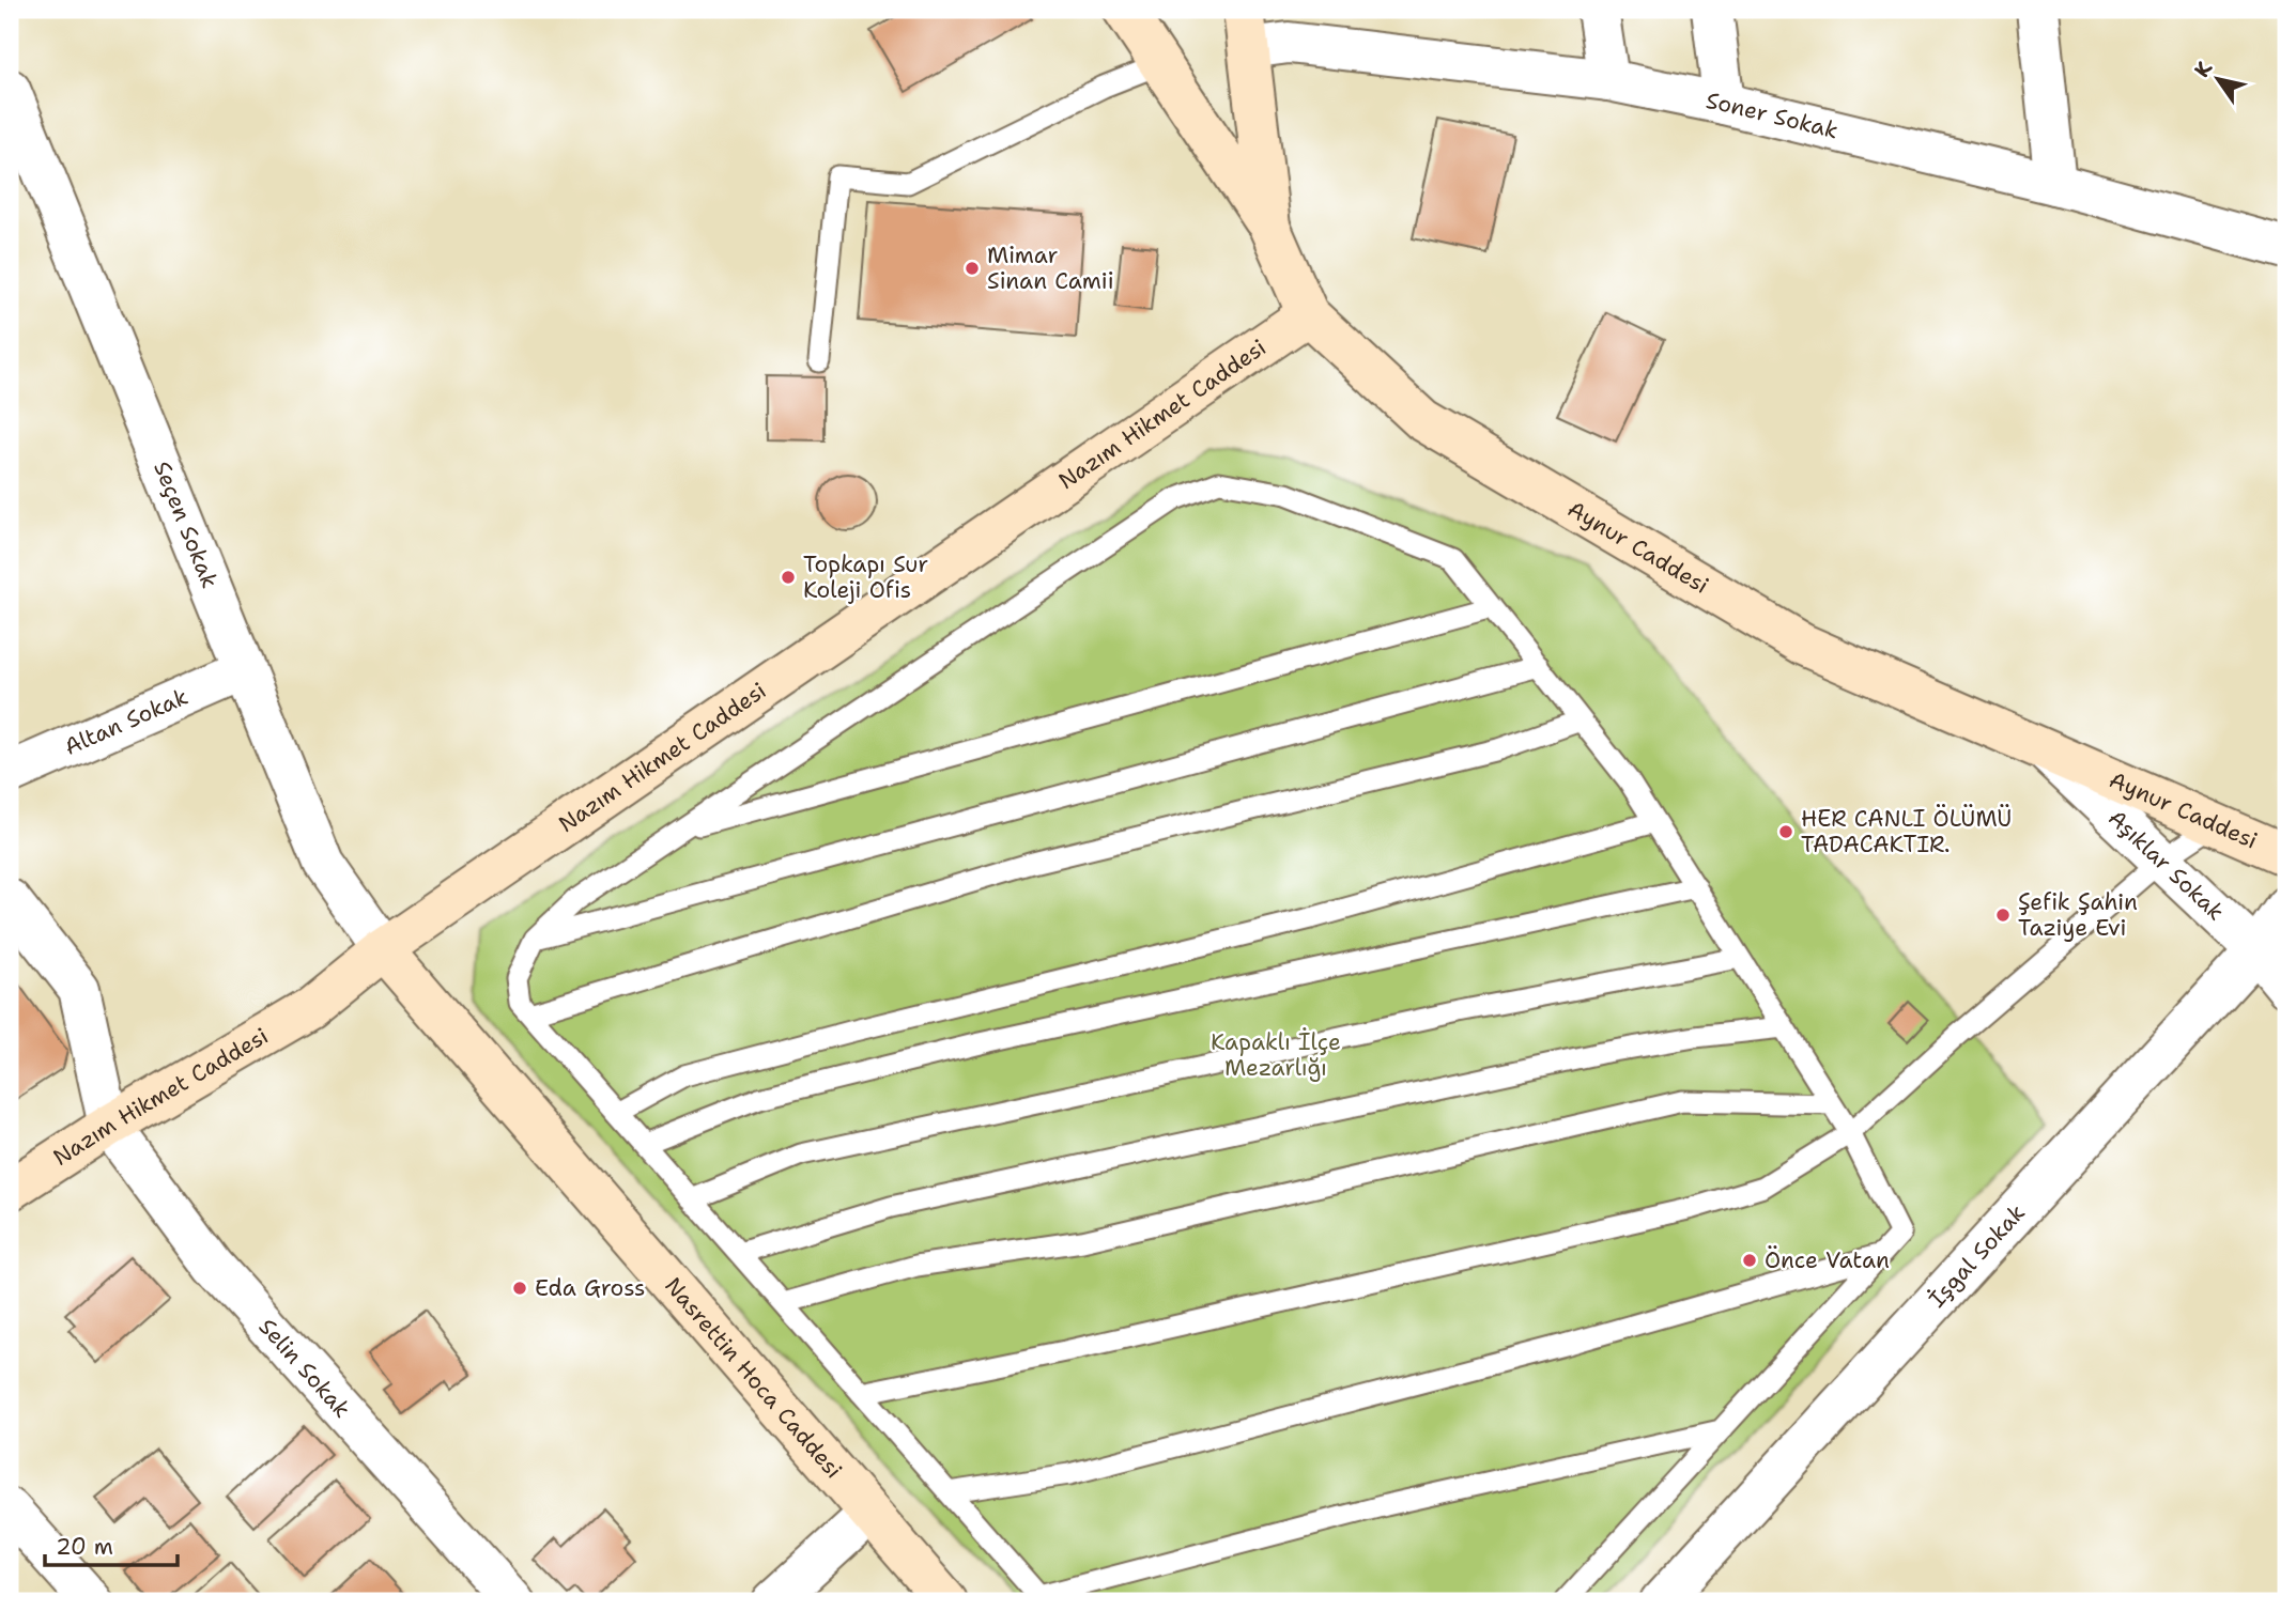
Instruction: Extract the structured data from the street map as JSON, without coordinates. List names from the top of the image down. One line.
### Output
{"streets":{"street":["Soner Sokak","Nazım Hikmet Caddesi","Seçen Sokak","Aynur Caddesi","Altan Sokak","Aşıklar Sokak","İşgal Sokak","Selin Sokak","Nasrettin Hoca Caddesi"]},"crossings":[["Soner Sokak","Aynur Caddesi"],["Nazım Hikmet Caddesi","Seçen Sokak"],["Nazım Hikmet Caddesi","Aynur Caddesi"],["Nazım Hikmet Caddesi","Selin Sokak"],["Nazım Hikmet Caddesi","Nasrettin Hoca Caddesi"],["Seçen Sokak","Altan Sokak"],["Seçen Sokak","Nasrettin Hoca Caddesi"],["Aynur Caddesi","Aşıklar Sokak"],["Aşıklar Sokak","İşgal Sokak"]],"parks":["Kapaklı İlçe Mezarlığı"],"places":["Mimar Sinan Camii","Topkapı Sur Koleji Ofis","HER CANLI ÖLÜMÜ TADACAKTIR.","Şefik Şahin Taziye Evi","Önce Vatan","Eda Gross"],"scale_bar":"20 m","north":"top left"}
